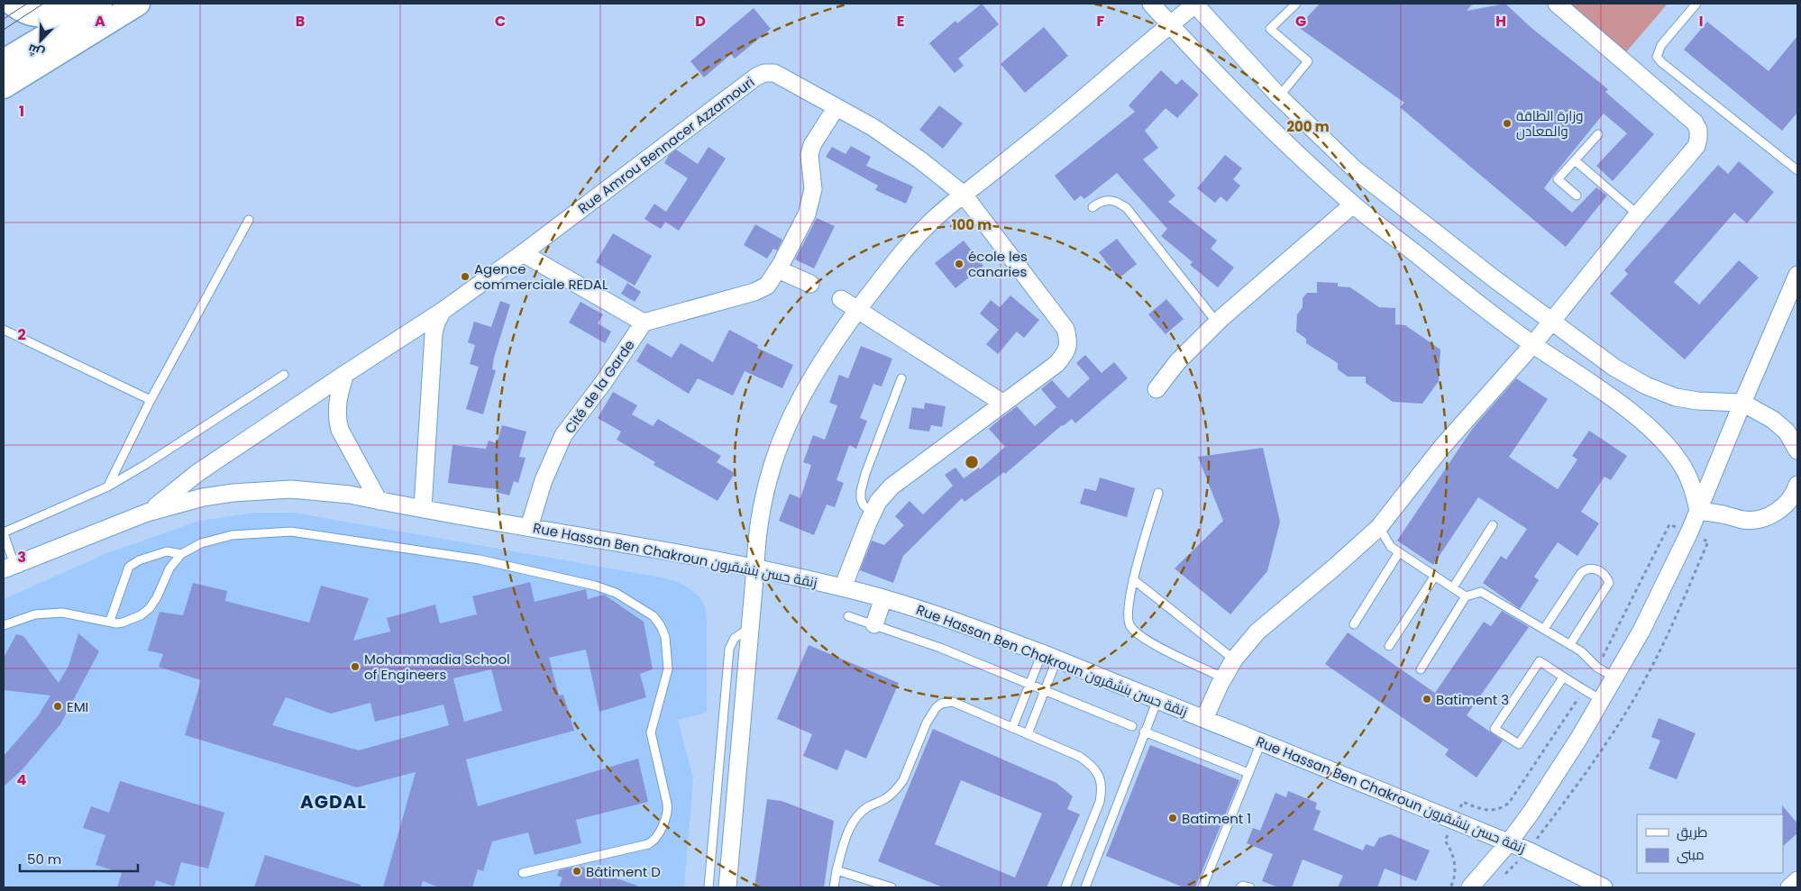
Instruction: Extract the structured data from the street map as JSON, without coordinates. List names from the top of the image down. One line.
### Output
{"streets":{"street":["Rue Amrou Bennacer Azzamouri","Cité de la Garde","Rue Hassan Ben Chakroun زنقة حسن بنشقرون"]},"crossings":[["Rue Amrou Bennacer Azzamouri","Rue Hassan Ben Chakroun زنقة حسن بنشقرون"],["Cité de la Garde","Rue Hassan Ben Chakroun زنقة حسن بنشقرون"]],"districts":["AGDAL"],"places":["وزارة الطاقة والمعادن","école les canaries","Agence commerciale REDAL","Mohammadia School of Engineers","Batiment 3","EMI","Batiment 1","Bâtiment D"],"legend":["طريق","مبنى"],"scale_bar":"50 m","north":"bottom left","grid":{"columns":["A","B","C","D","E","F","G","H","I"],"rows":["1","2","3","4"]},"rings":["200 m","100 m"]}
